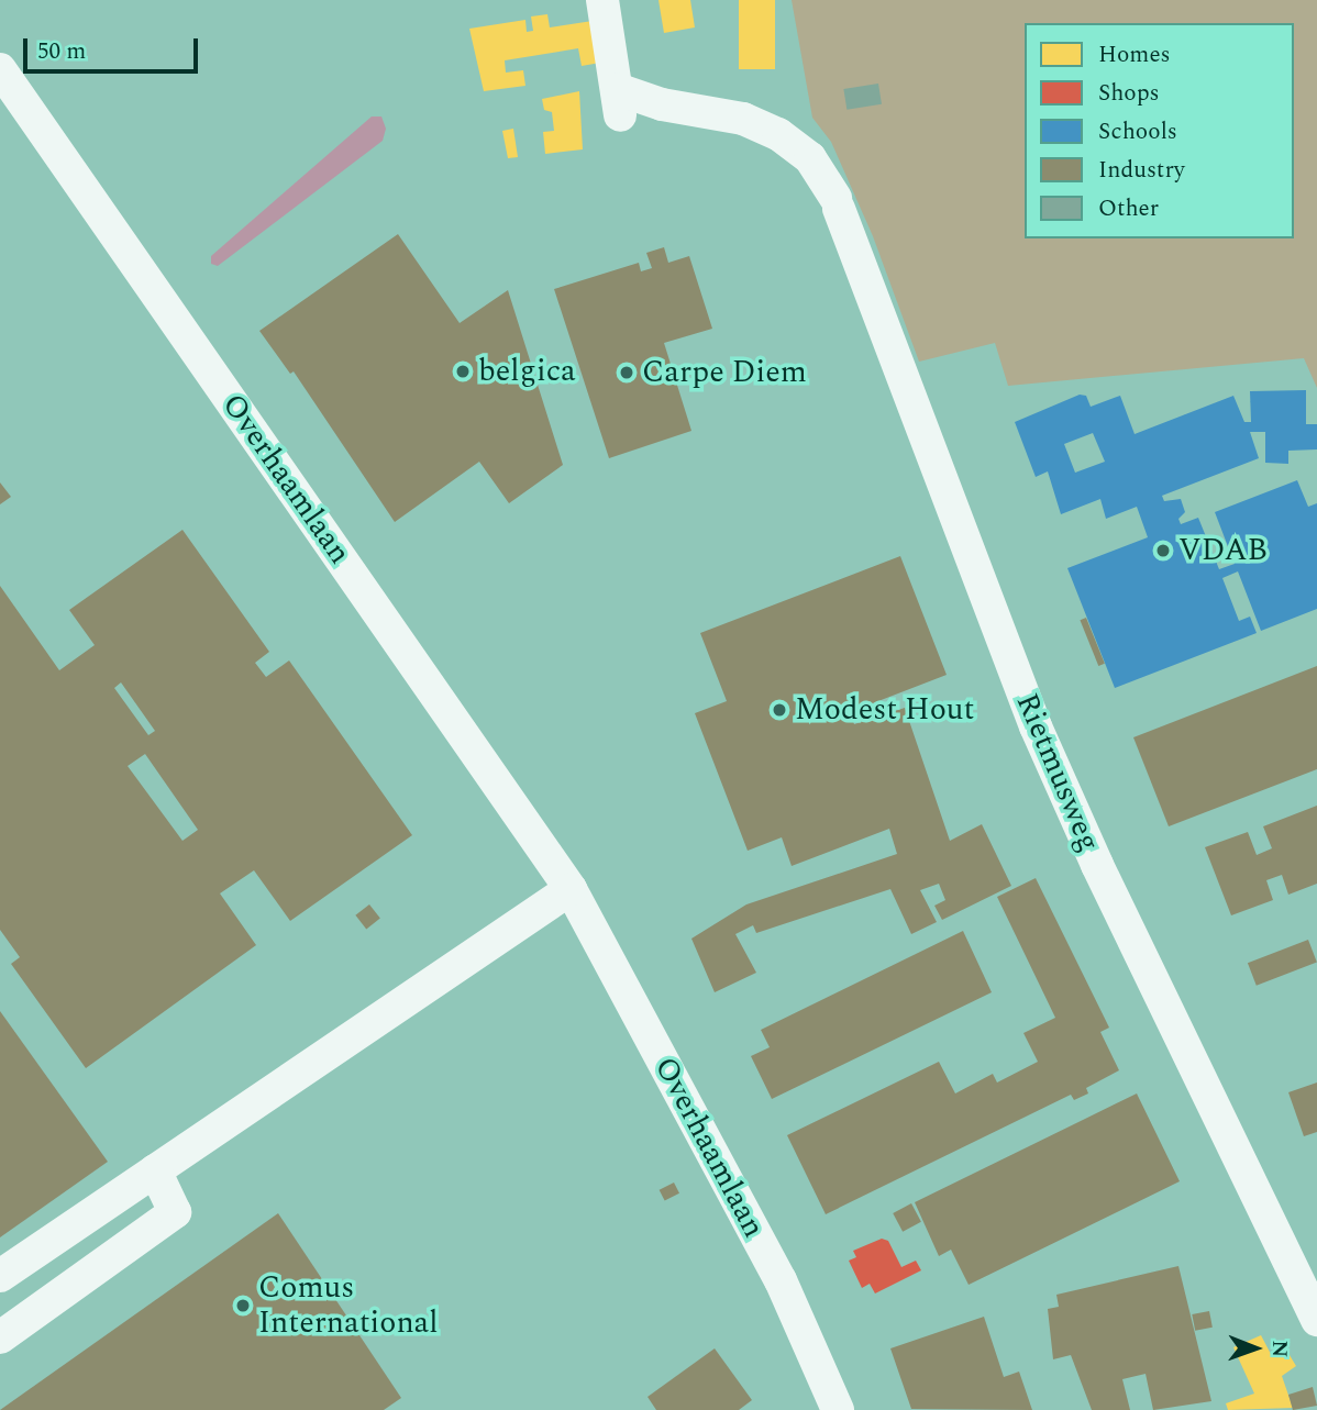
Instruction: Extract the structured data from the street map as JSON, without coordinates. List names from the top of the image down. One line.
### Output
{"streets":{"street":["Overhaamlaan","Rietmusweg"]},"places":["belgica","Carpe Diem","VDAB","Modest Hout","Comus International"],"legend":["Homes","Shops","Schools","Industry","Other"],"scale_bar":"50 m","north":"right"}
